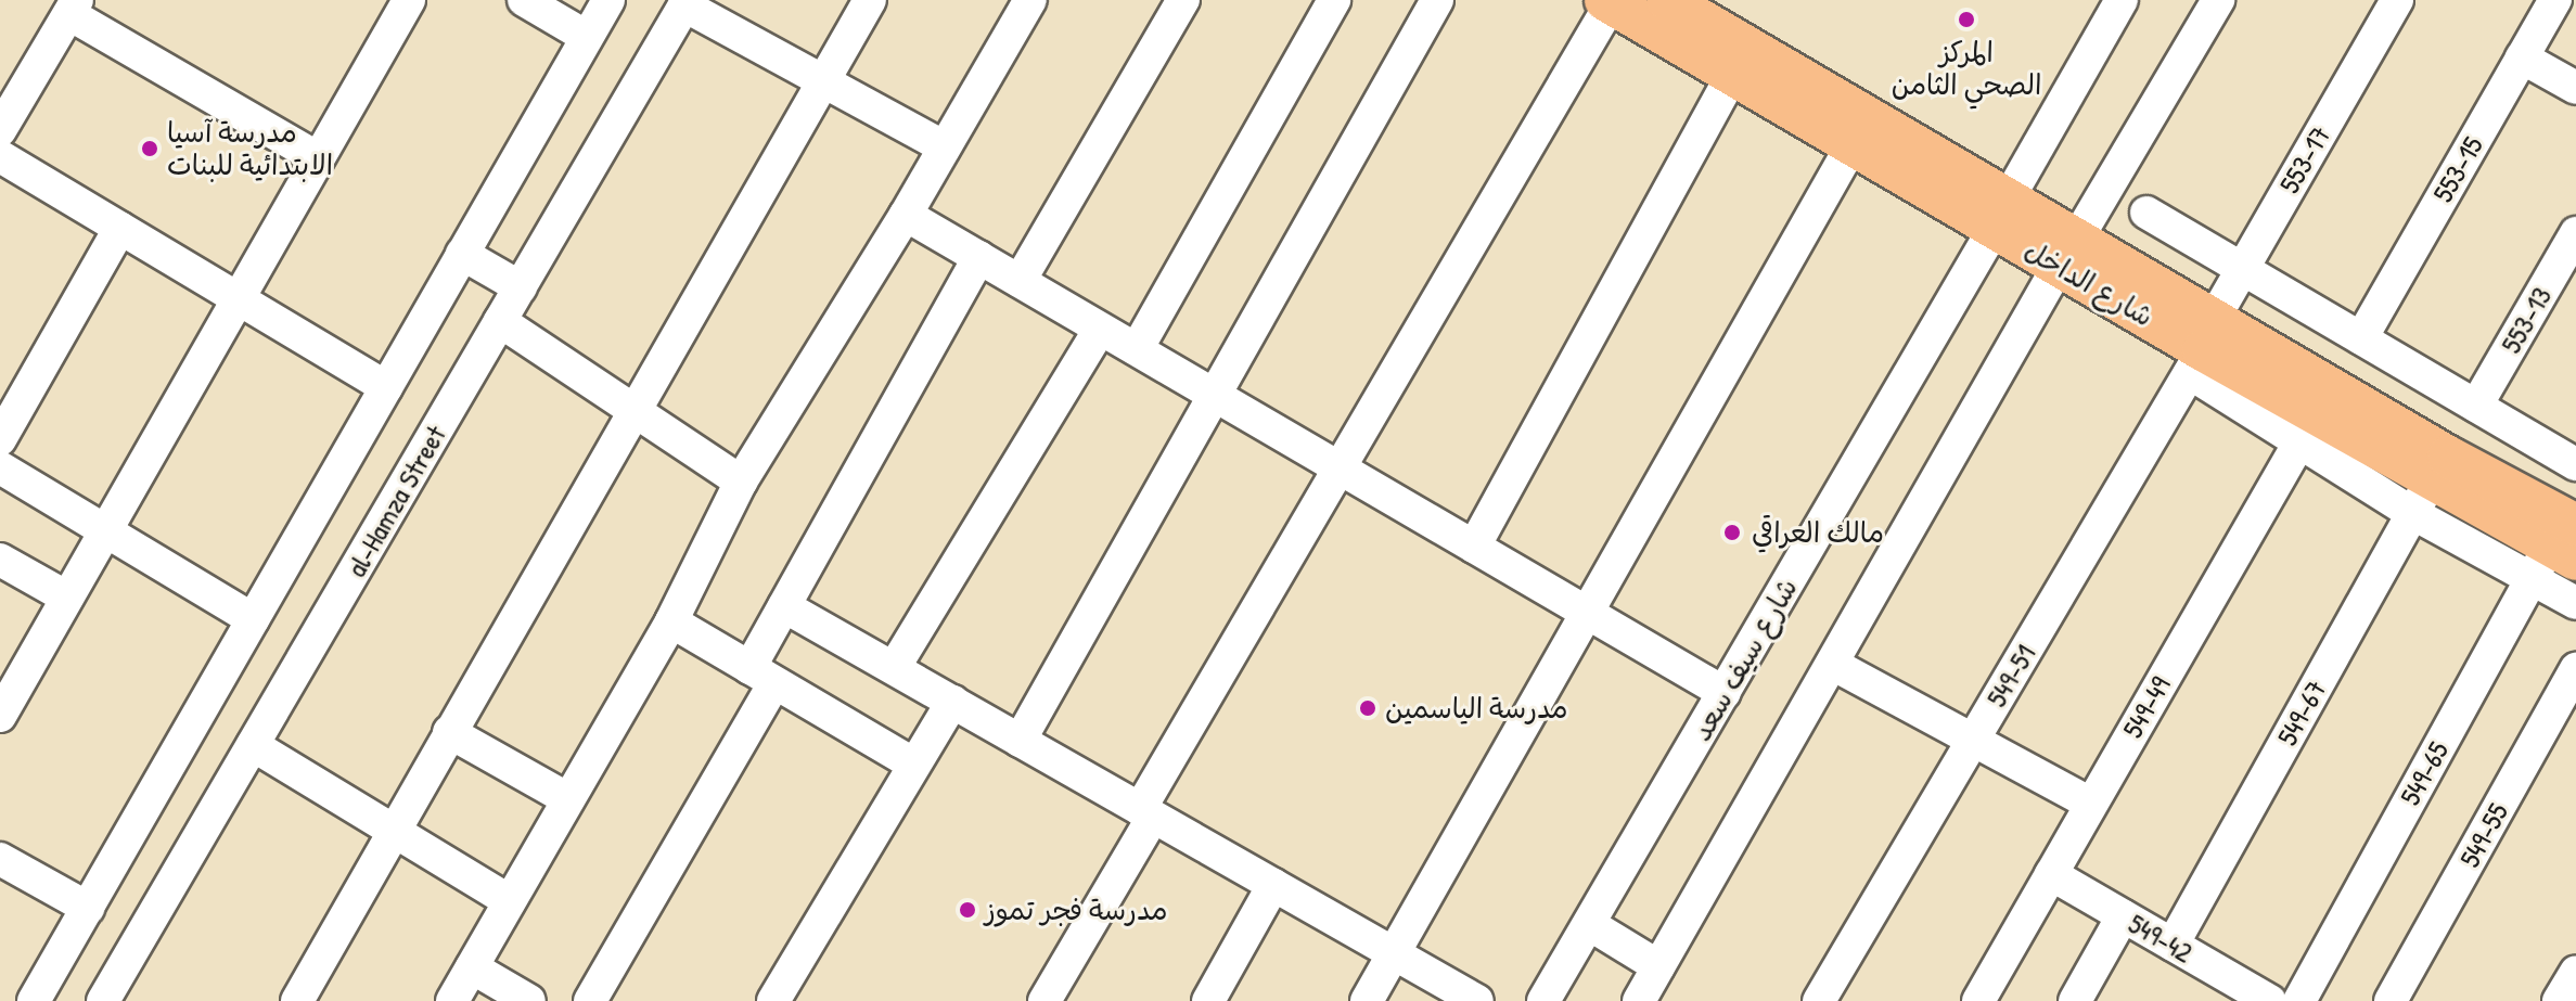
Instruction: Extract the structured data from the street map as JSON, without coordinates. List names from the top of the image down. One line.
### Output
{"streets":{"main road":["شارع الداخل"],"street":["553-17","553-15","553-13","al-Hamza Street","شارع سيف سعد","549-51","549-49","549-67","549-65","549-55","549-42"]},"crossings":[["553-17","شارع الداخل"],["553-17","549-51"],["شارع الداخل","شارع سيف سعد"],["شارع الداخل","549-51"],["شارع الداخل","549-49"],["شارع الداخل","549-67"],["شارع الداخل","549-65"],["549-49","549-42"],["549-67","549-42"]],"places":["المركز الصحي الثامن","مدرسة آسيا الابتدائية للبنات","مالك العراقي","مدرسة الياسمين","مدرسة فجر تموز"]}
